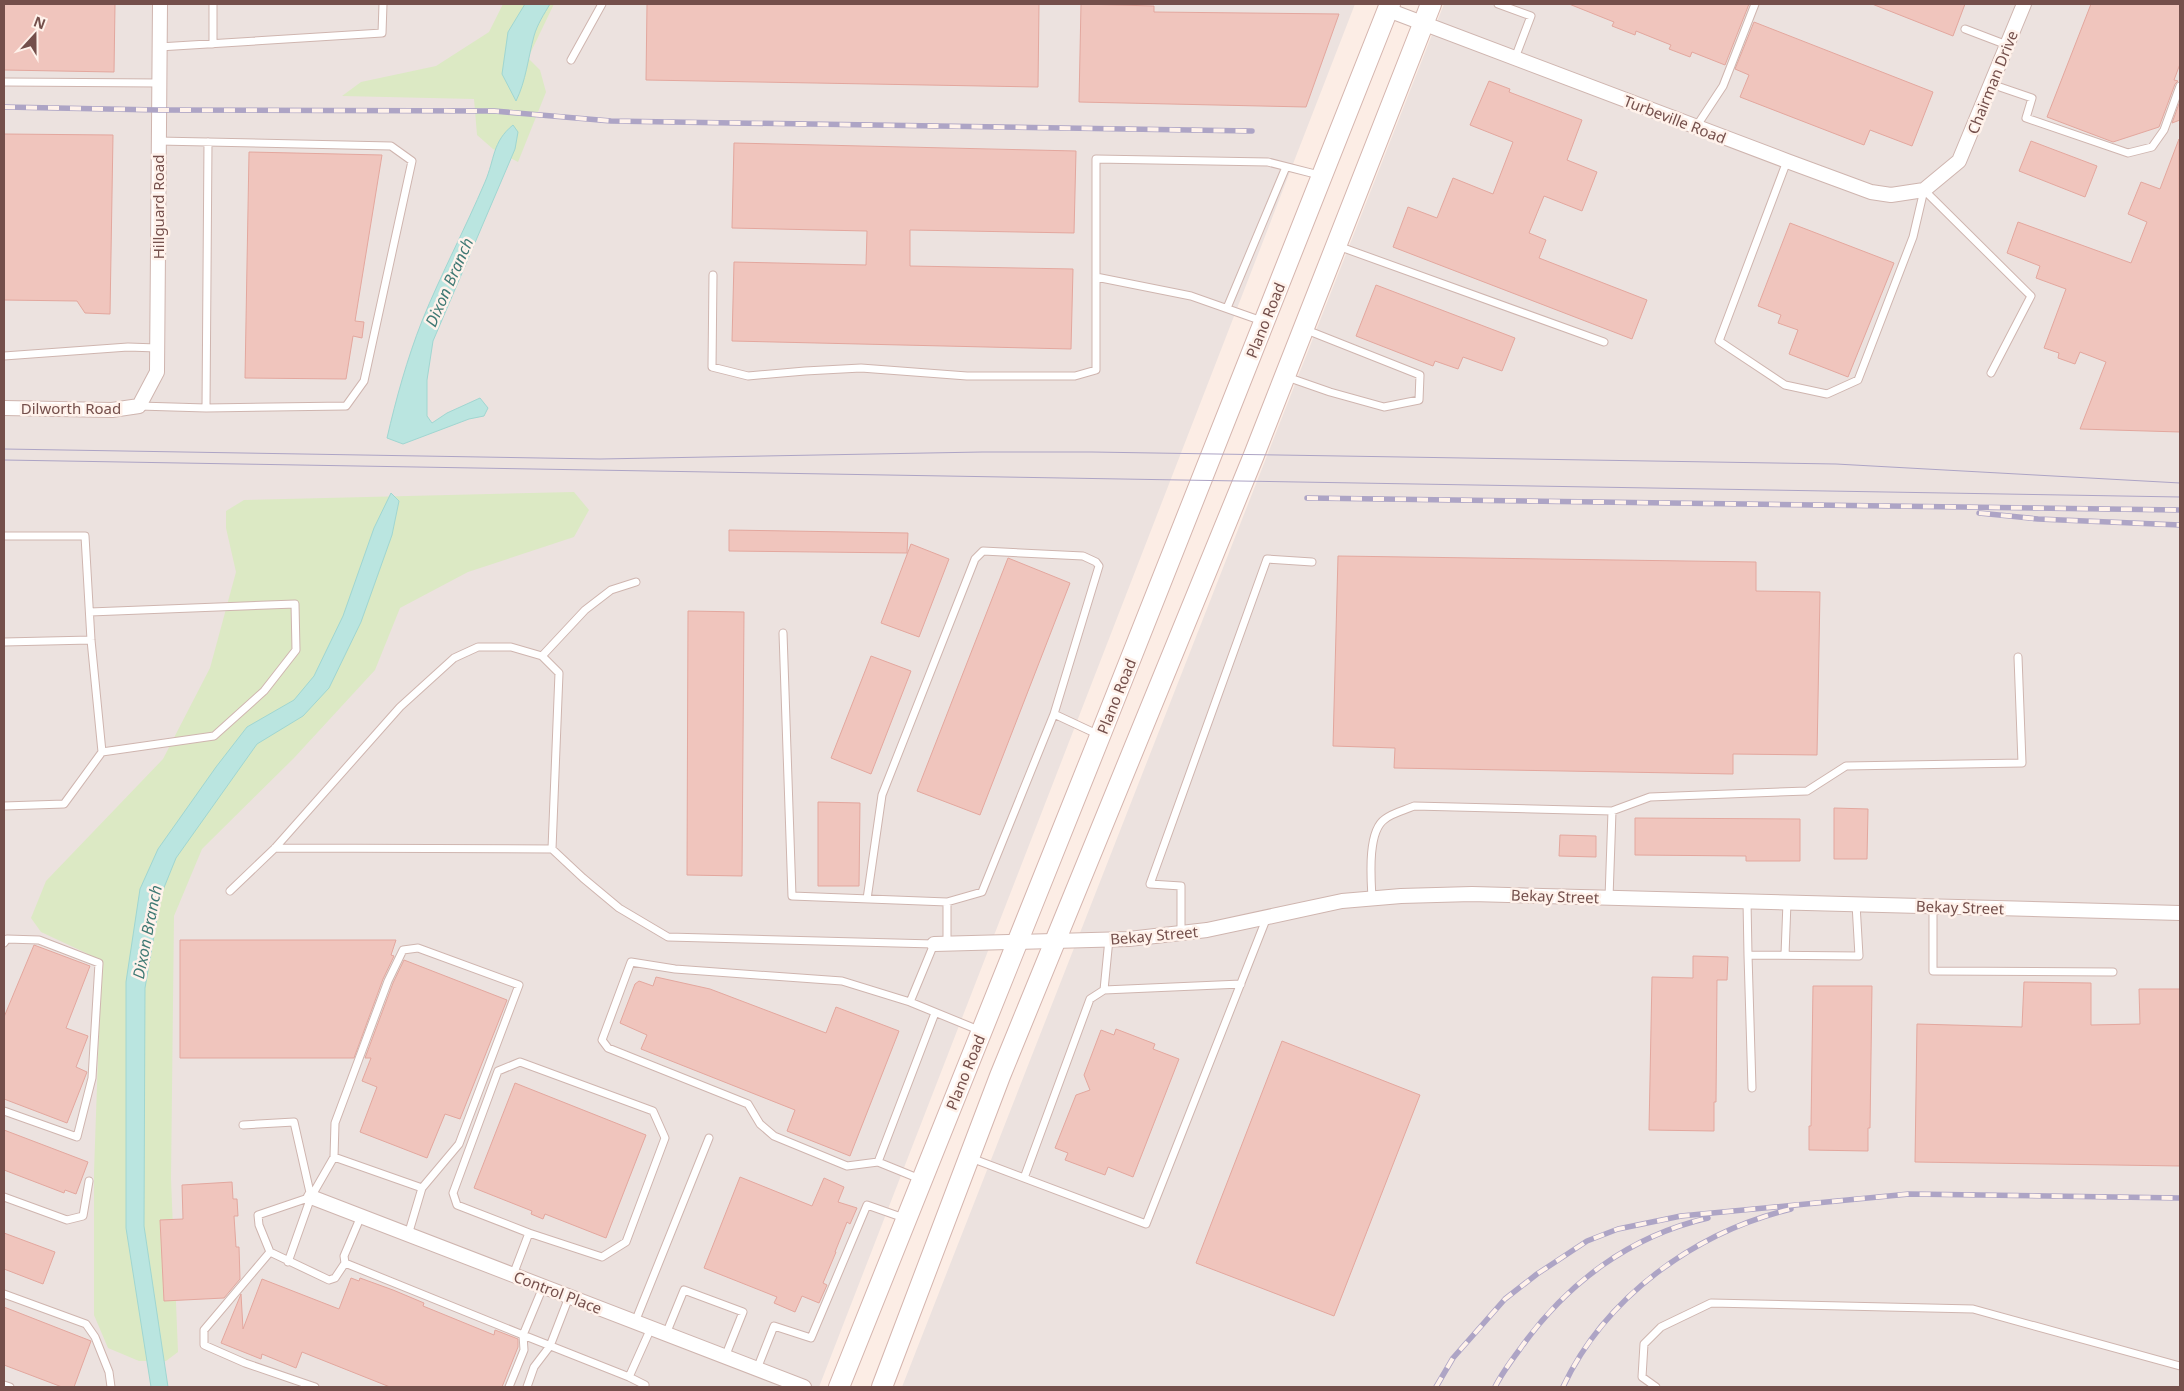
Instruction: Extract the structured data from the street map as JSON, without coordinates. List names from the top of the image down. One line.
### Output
{"streets":{"main road":["Plano Road"],"street":["Chairman Drive","Turbeville Road","Hillguard Road","Dilworth Road","Bekay Street","Control Place"]},"crossings":[["Chairman Drive","Turbeville Road"],["Turbeville Road","Plano Road"],["Hillguard Road","Dilworth Road"],["Plano Road","Bekay Street"]],"water":["Dixon Branch"],"north":"top"}
